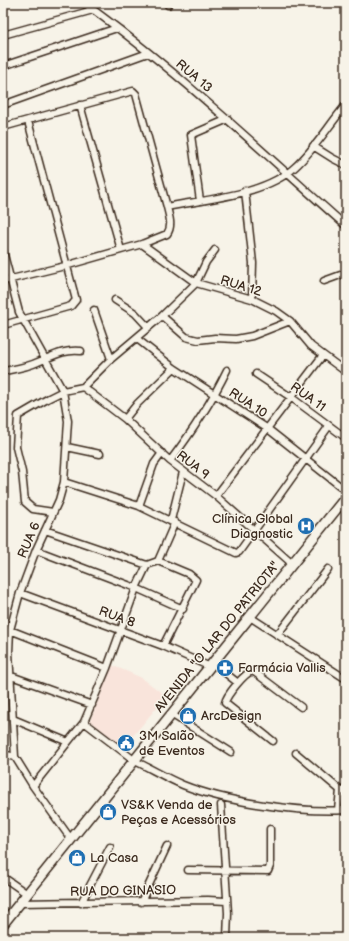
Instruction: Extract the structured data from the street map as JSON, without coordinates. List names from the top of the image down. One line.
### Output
{"streets":{"main road":["AVENIDA \"O LAR DO PATRIOTA\""],"street":["RUA 13","RUA 12","RUA 11","RUA 10","RUA 9","RUA 6","RUA 8","RUA DO GINASIO"]},"crossings":[["RUA 10","AVENIDA \"O LAR DO PATRIOTA\""],["RUA 9","AVENIDA \"O LAR DO PATRIOTA\""],["RUA 6","RUA 8"],["RUA 6","AVENIDA \"O LAR DO PATRIOTA\""],["RUA 8","AVENIDA \"O LAR DO PATRIOTA\""],["AVENIDA \"O LAR DO PATRIOTA\"","RUA DO GINASIO"]],"places":{"hospital":["Clínica Global Diagnostic"],"pharmacy":["Farmácia Vallis"],"shop":["ArcDesign","VS&K Venda de Peças e Acessórios","La Casa"],"public building":["3M Salão de Eventos"]}}
